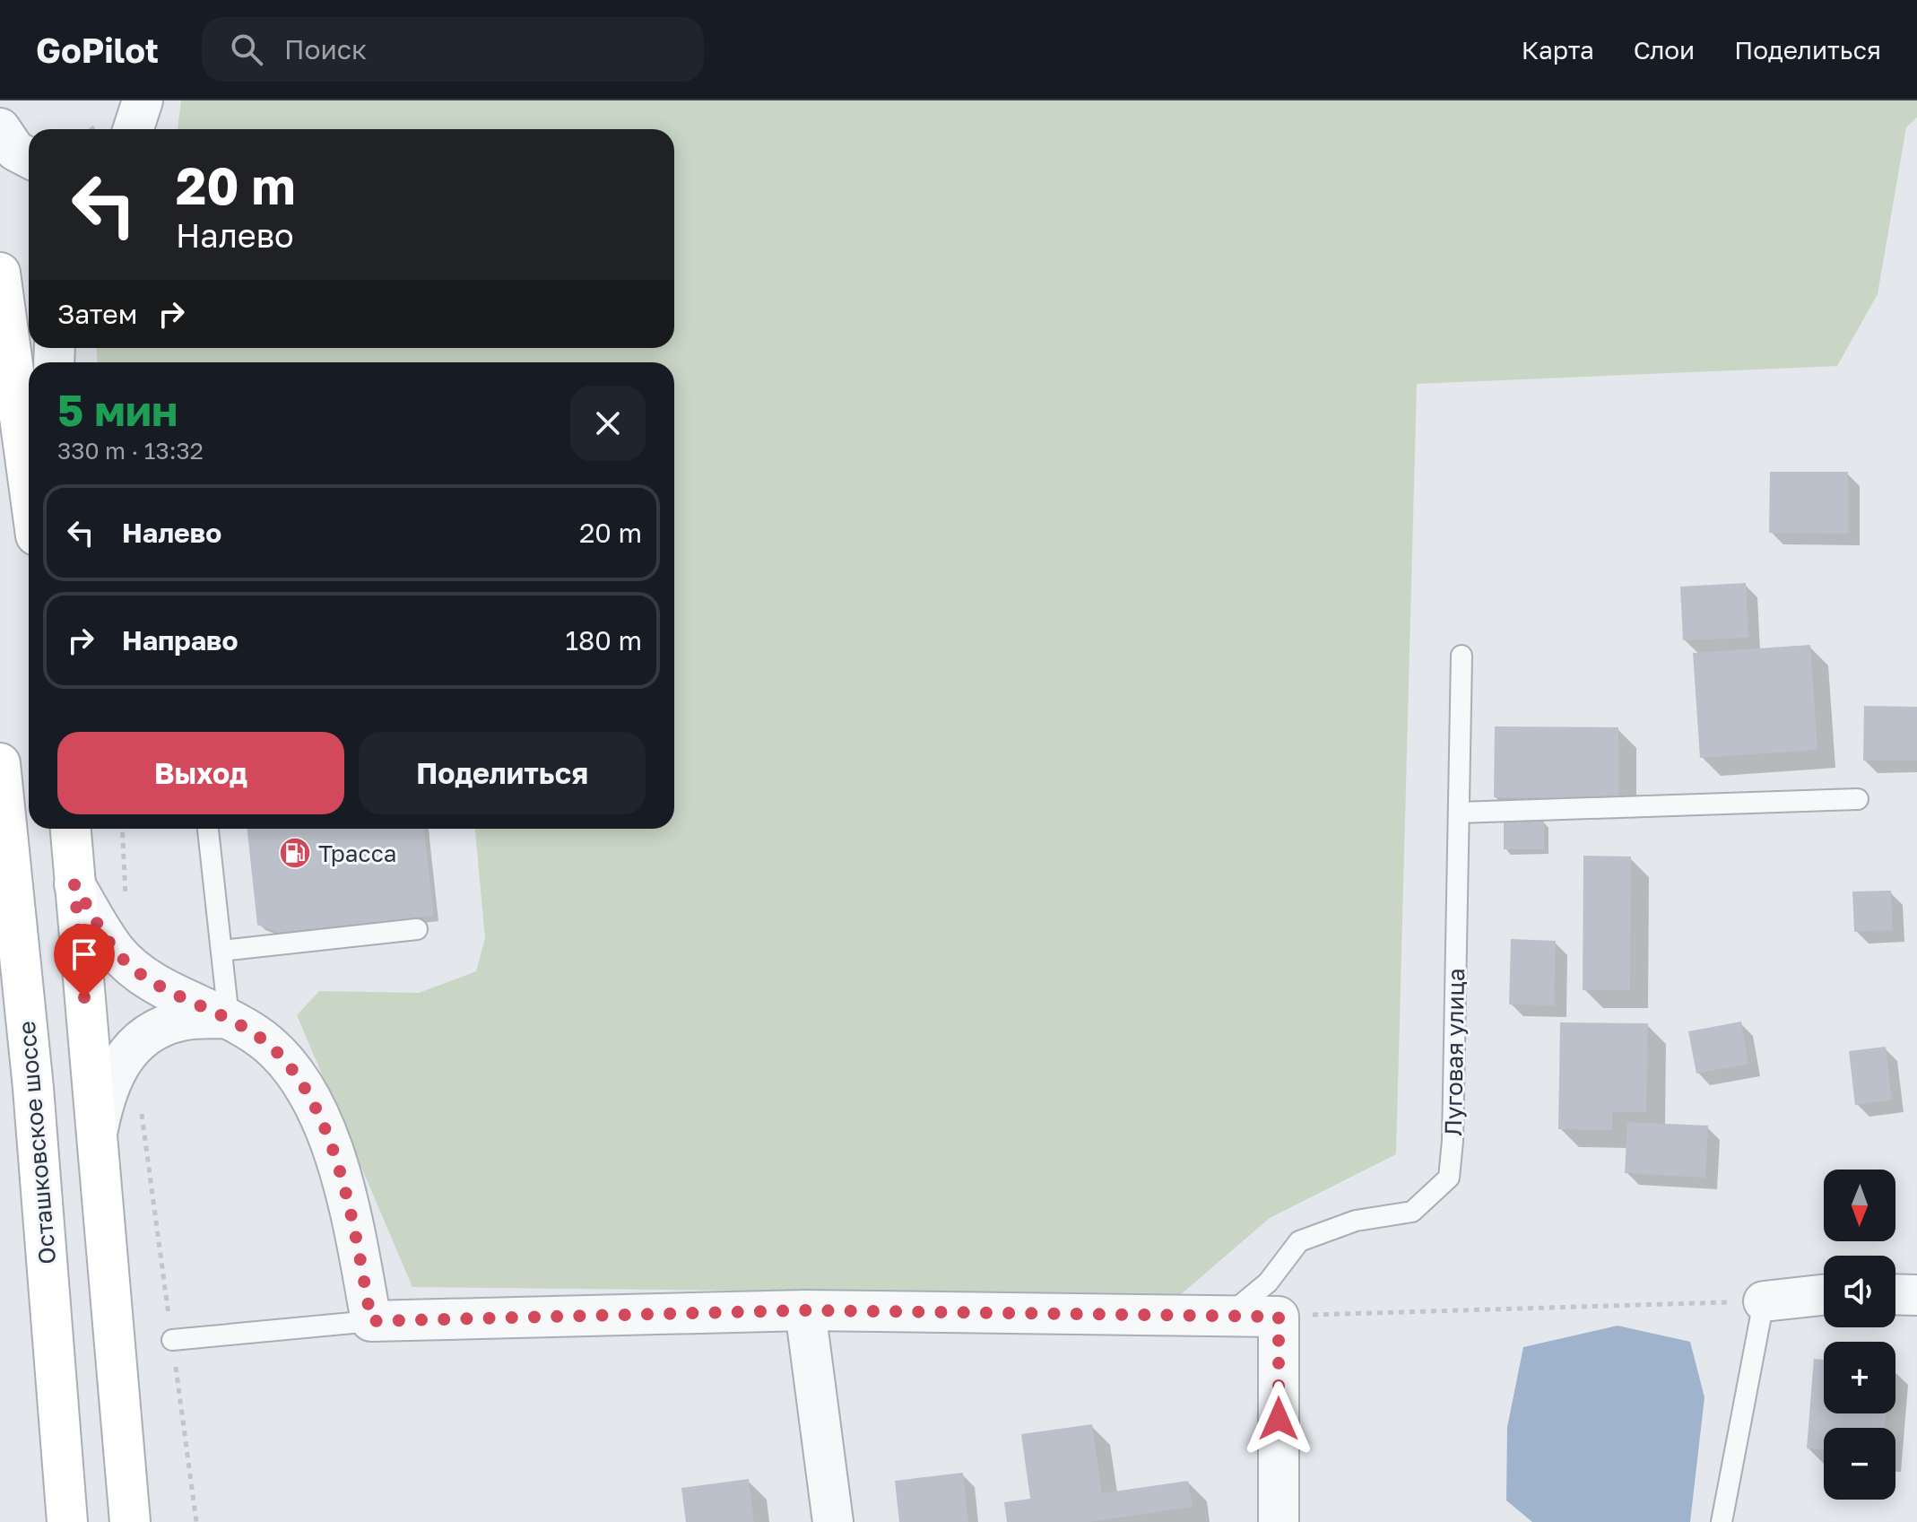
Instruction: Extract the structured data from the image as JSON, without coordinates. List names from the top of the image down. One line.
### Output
{"streets":{"main road":["Осташковское шоссе"],"lane":["Луговая улица"]},"places":{"fuel station":["Трасса"]},"north":"bottom","page":{"header":"GoPilot","search":"Поиск","nav":["Карта","Слои","Поделиться"],"turn":["20 m","Налево"],"then":"Затем","heading":["5 мин","330 m · 13:32"],"list":[{"name":"Налево","value":"20 m"},{"name":"Направо","value":"180 m"}],"buttons":["Выход","Поделиться"],"map_buttons":["+","−"]}}
